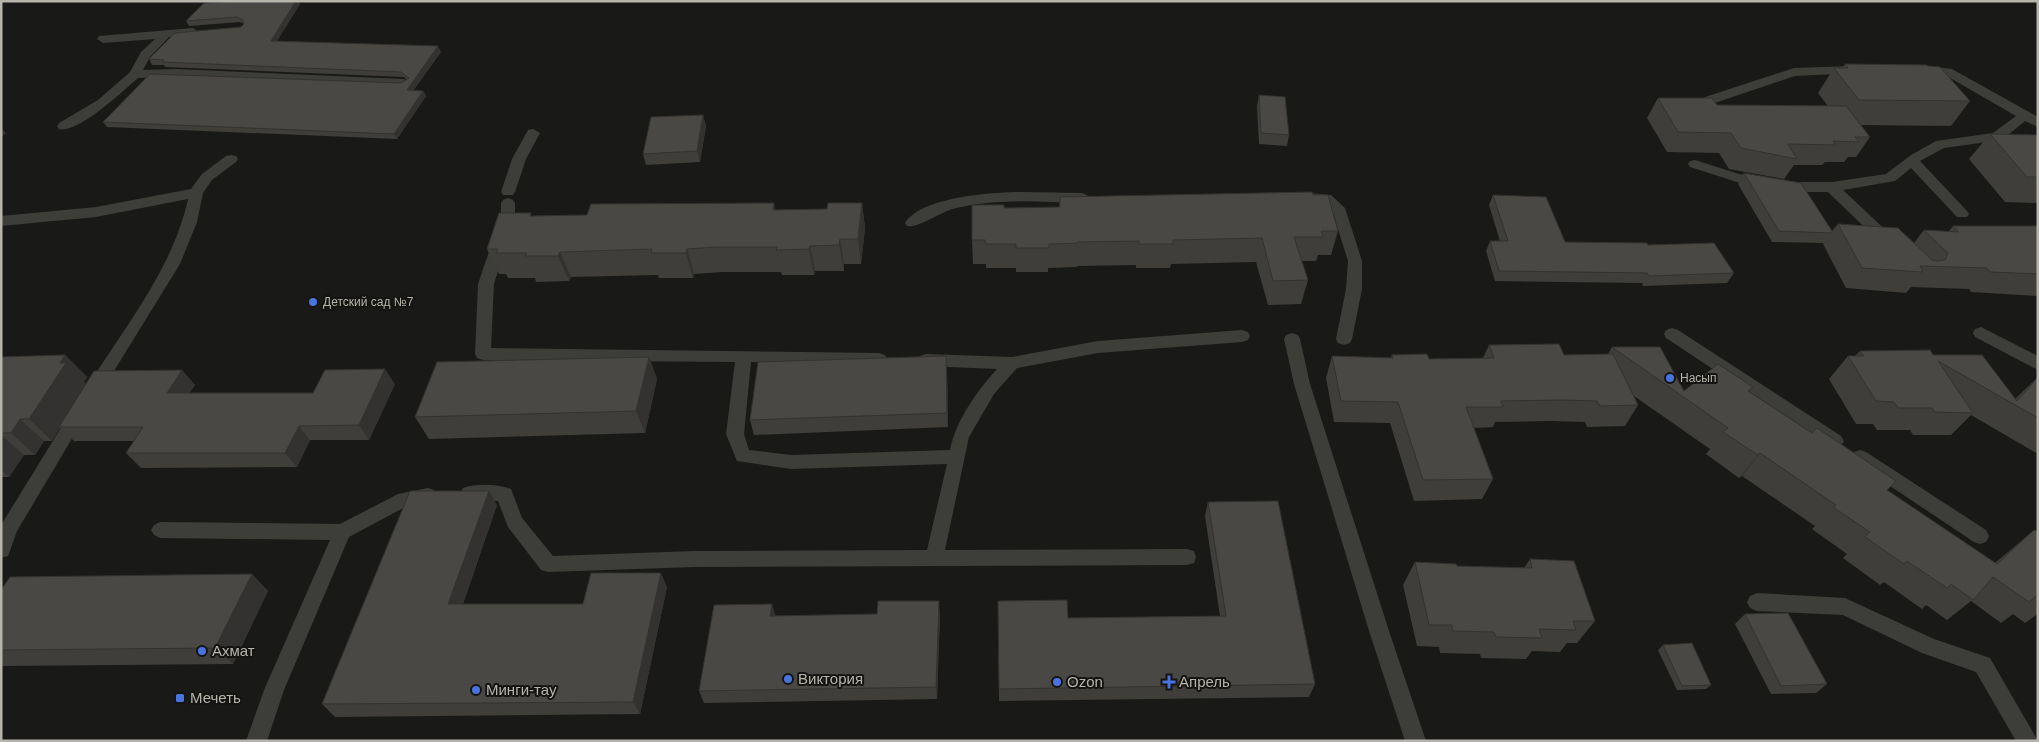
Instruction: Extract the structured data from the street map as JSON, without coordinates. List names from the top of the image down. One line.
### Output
{"places":{"other":["Детский сад №7","Насып","Ахмат","Виктория","Ozon","Минги-тау"],"health":["Апрель"],"transit":["Мечеть"]}}
